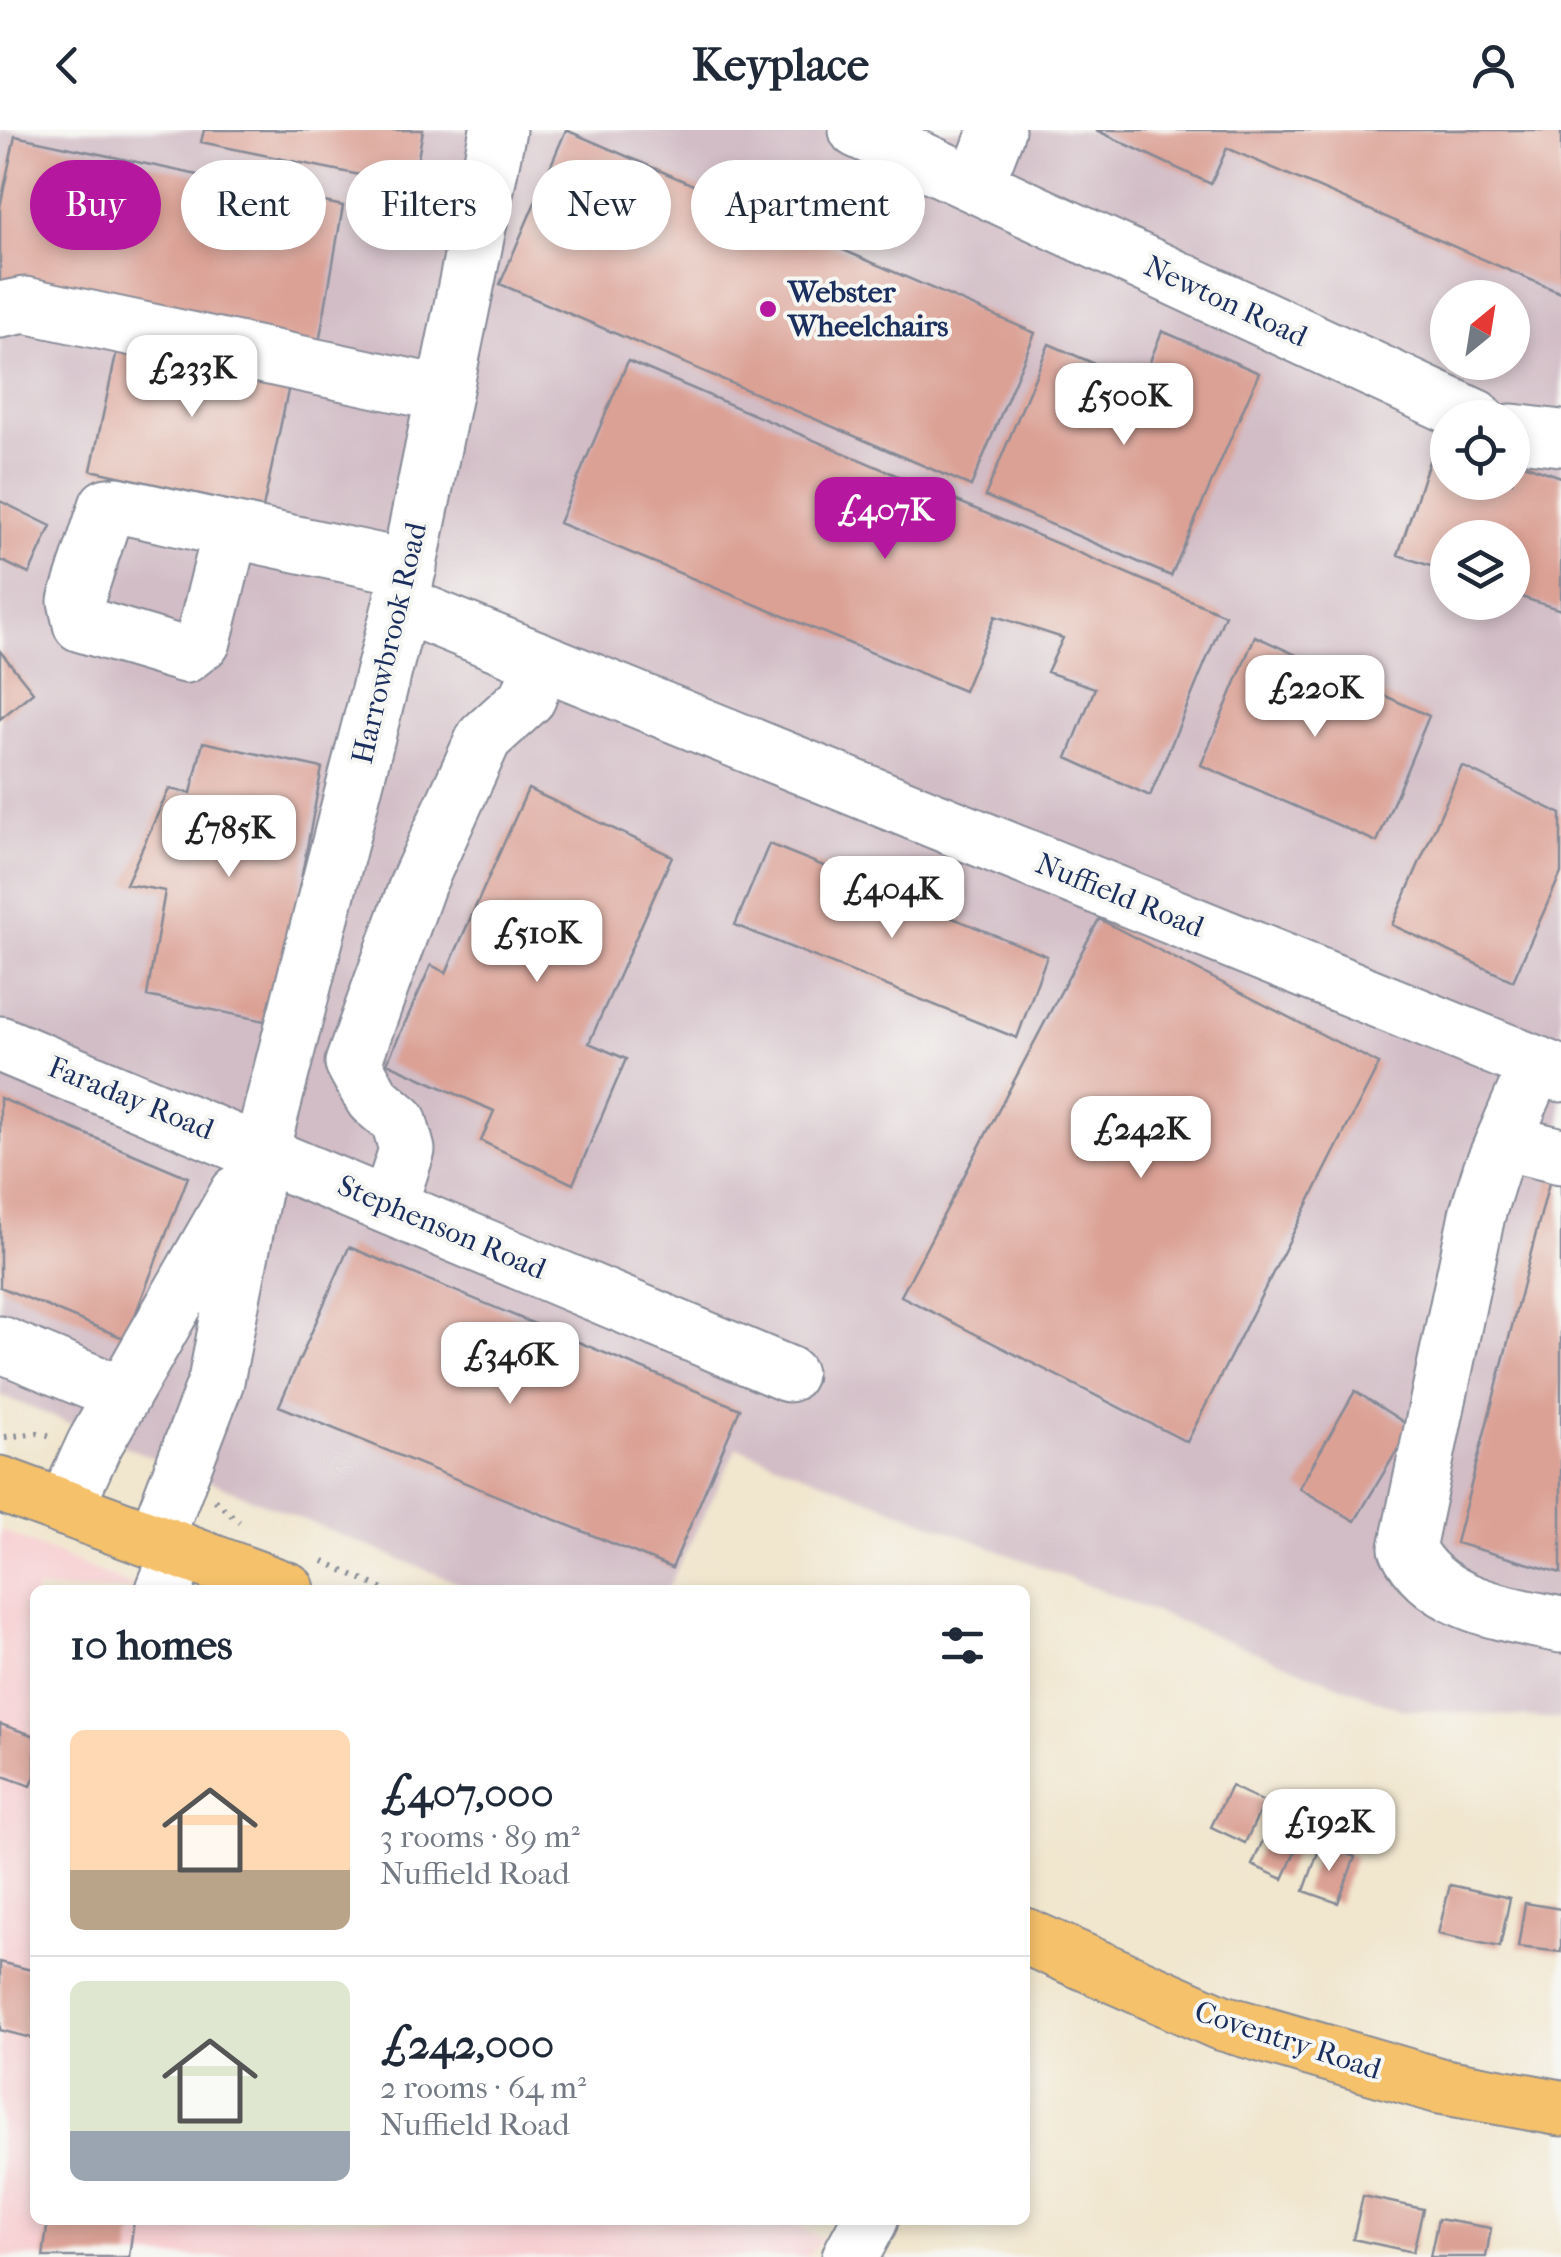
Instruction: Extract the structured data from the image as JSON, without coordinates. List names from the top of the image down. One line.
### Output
{"streets":{"main road":["Coventry Road"],"street":["Newton Road","Harrowbrook Road","Nuffield Road","Faraday Road","Stephenson Road"]},"crossings":[["Harrowbrook Road","Nuffield Road"],["Harrowbrook Road","Faraday Road"],["Harrowbrook Road","Stephenson Road"],["Faraday Road","Stephenson Road"]],"places":["Webster Wheelchairs"],"north":"top right","page":{"header":"Keyplace","chip":["Buy","Rent","Filters","New","Apartment"],"price":["£233K","£500K","£407K","£220K","£785K","£404K","£510K","£242K","£346K","£192K"],"heading":"10 homes","list":[{"name":"£407,000","note":"3 rooms · 89 m² · Nuffield Road"},{"name":"£242,000","note":"2 rooms · 64 m² · Nuffield Road"}]}}
